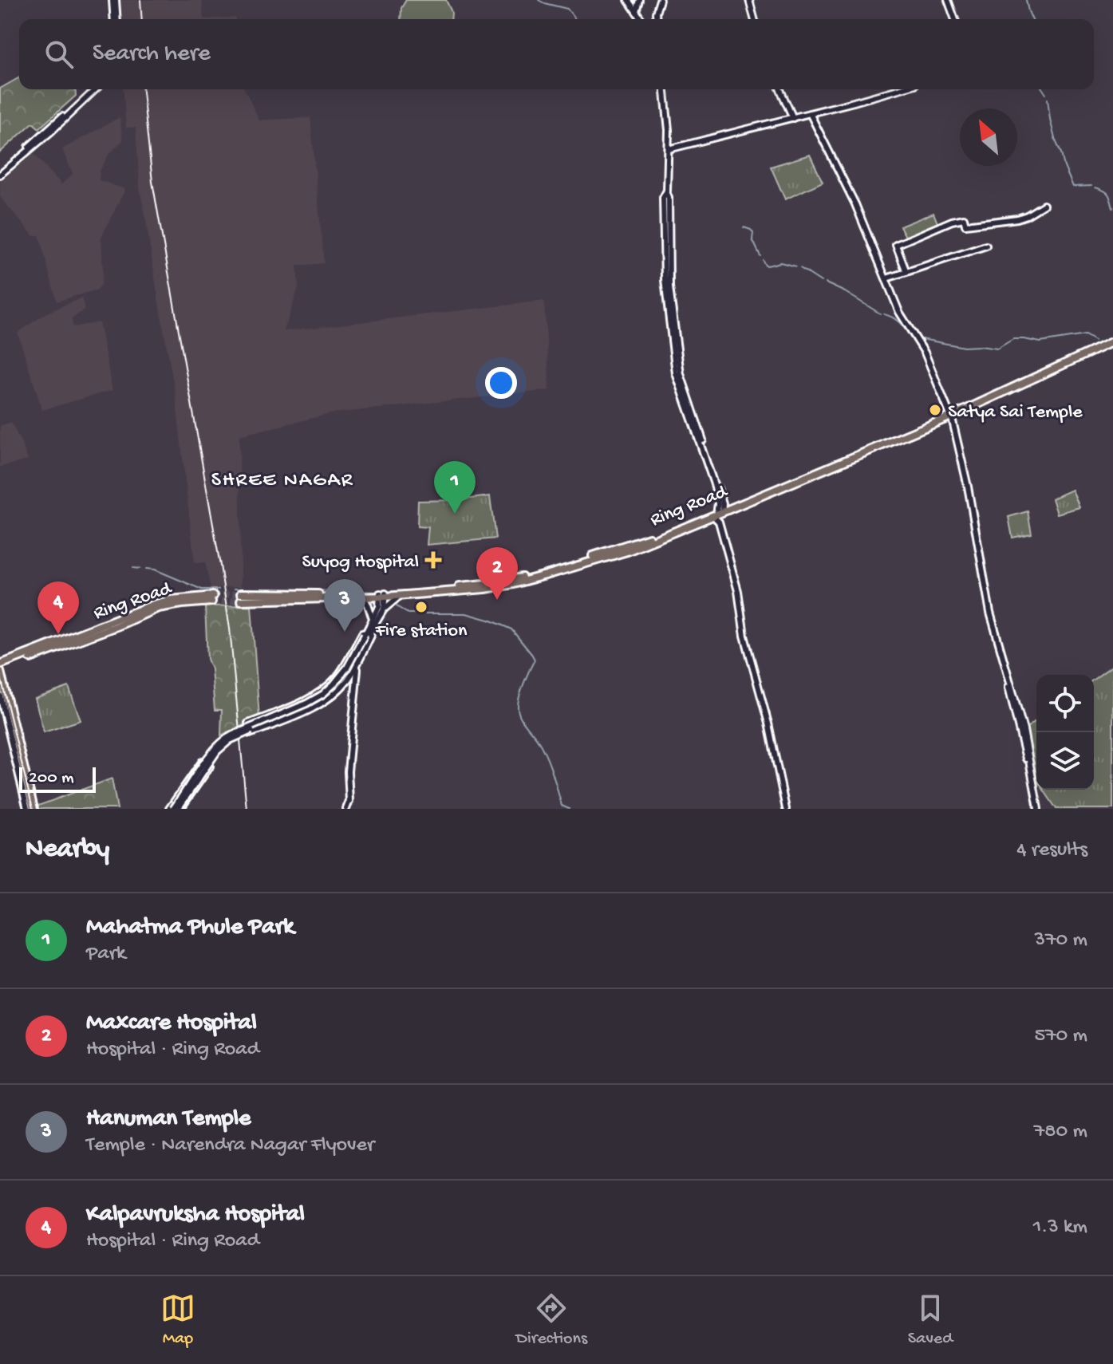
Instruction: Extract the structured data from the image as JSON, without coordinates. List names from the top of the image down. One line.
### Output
{"streets":{"highway":["Ring Road"]},"districts":["SHREE NAGAR"],"places":{"other":["Satya Sai Temple","Fire station"],"health":["Suyog Hospital"]},"scale_bar":"200 m","north":"top left","page":{"search":"Search here","pins":["1","2","3","4"],"scale":"200 m","heading":["Nearby","4 results"],"list":[{"mark":"1","name":"Mahatma Phule Park","note":"Park","value":"370 m"},{"mark":"2","name":"Maxcare Hospital","note":"Hospital · Ring Road","value":"570 m"},{"mark":"3","name":"Hanuman Temple","note":"Temple · Narendra Nagar Flyover","value":"780 m"},{"mark":"4","name":"Kalpavruksha Hospital","note":"Hospital · Ring Road","value":"1.3 km"}],"nav":["Map","Directions","Saved"]}}
